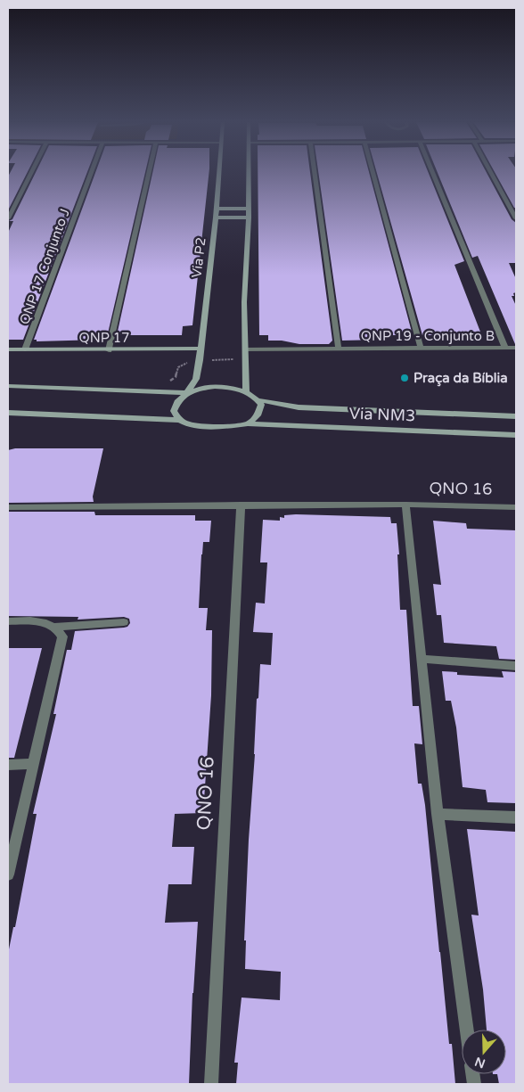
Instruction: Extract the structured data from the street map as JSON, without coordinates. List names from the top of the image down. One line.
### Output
{"streets":{"main road":["Via P2","QNP 17","Via NM3"],"street":["QNP 17 Conjunto J","QNP 19 - Conjunto B","QNO 16"]},"crossings":[["Via P2","QNP 17"],["Via P2","Via NM3"],["QNP 17 Conjunto J","QNP 17"]],"places":["Praça da Bíblia"],"north":"bottom"}
